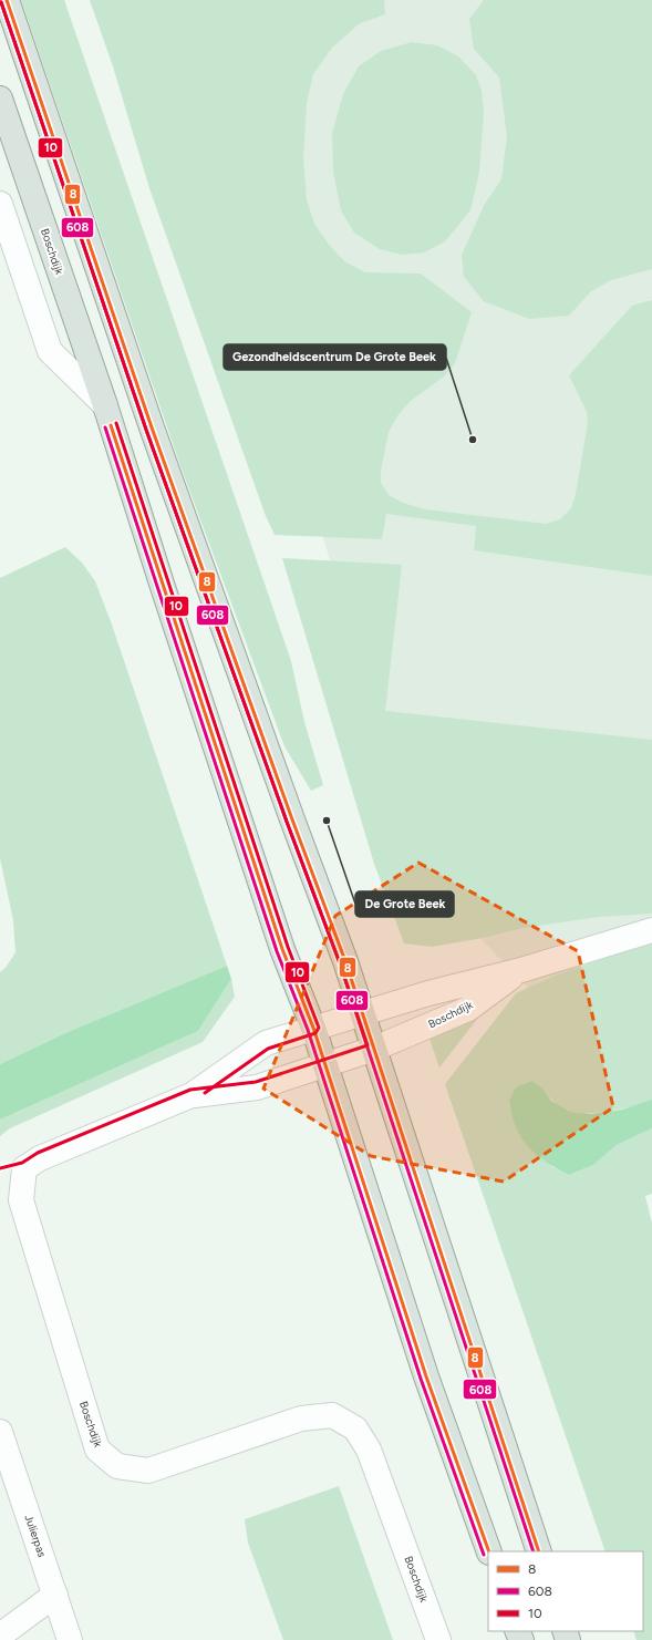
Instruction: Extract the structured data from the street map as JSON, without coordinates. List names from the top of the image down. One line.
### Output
{"streets":{"main road":["Boschdijk"],"street":["Julierpas"]},"places":["Gezondheidscentrum De Grote Beek","De Grote Beek"],"lines":["transit line 8","transit line 608","transit line 10"],"legend":["8","608","10"]}
